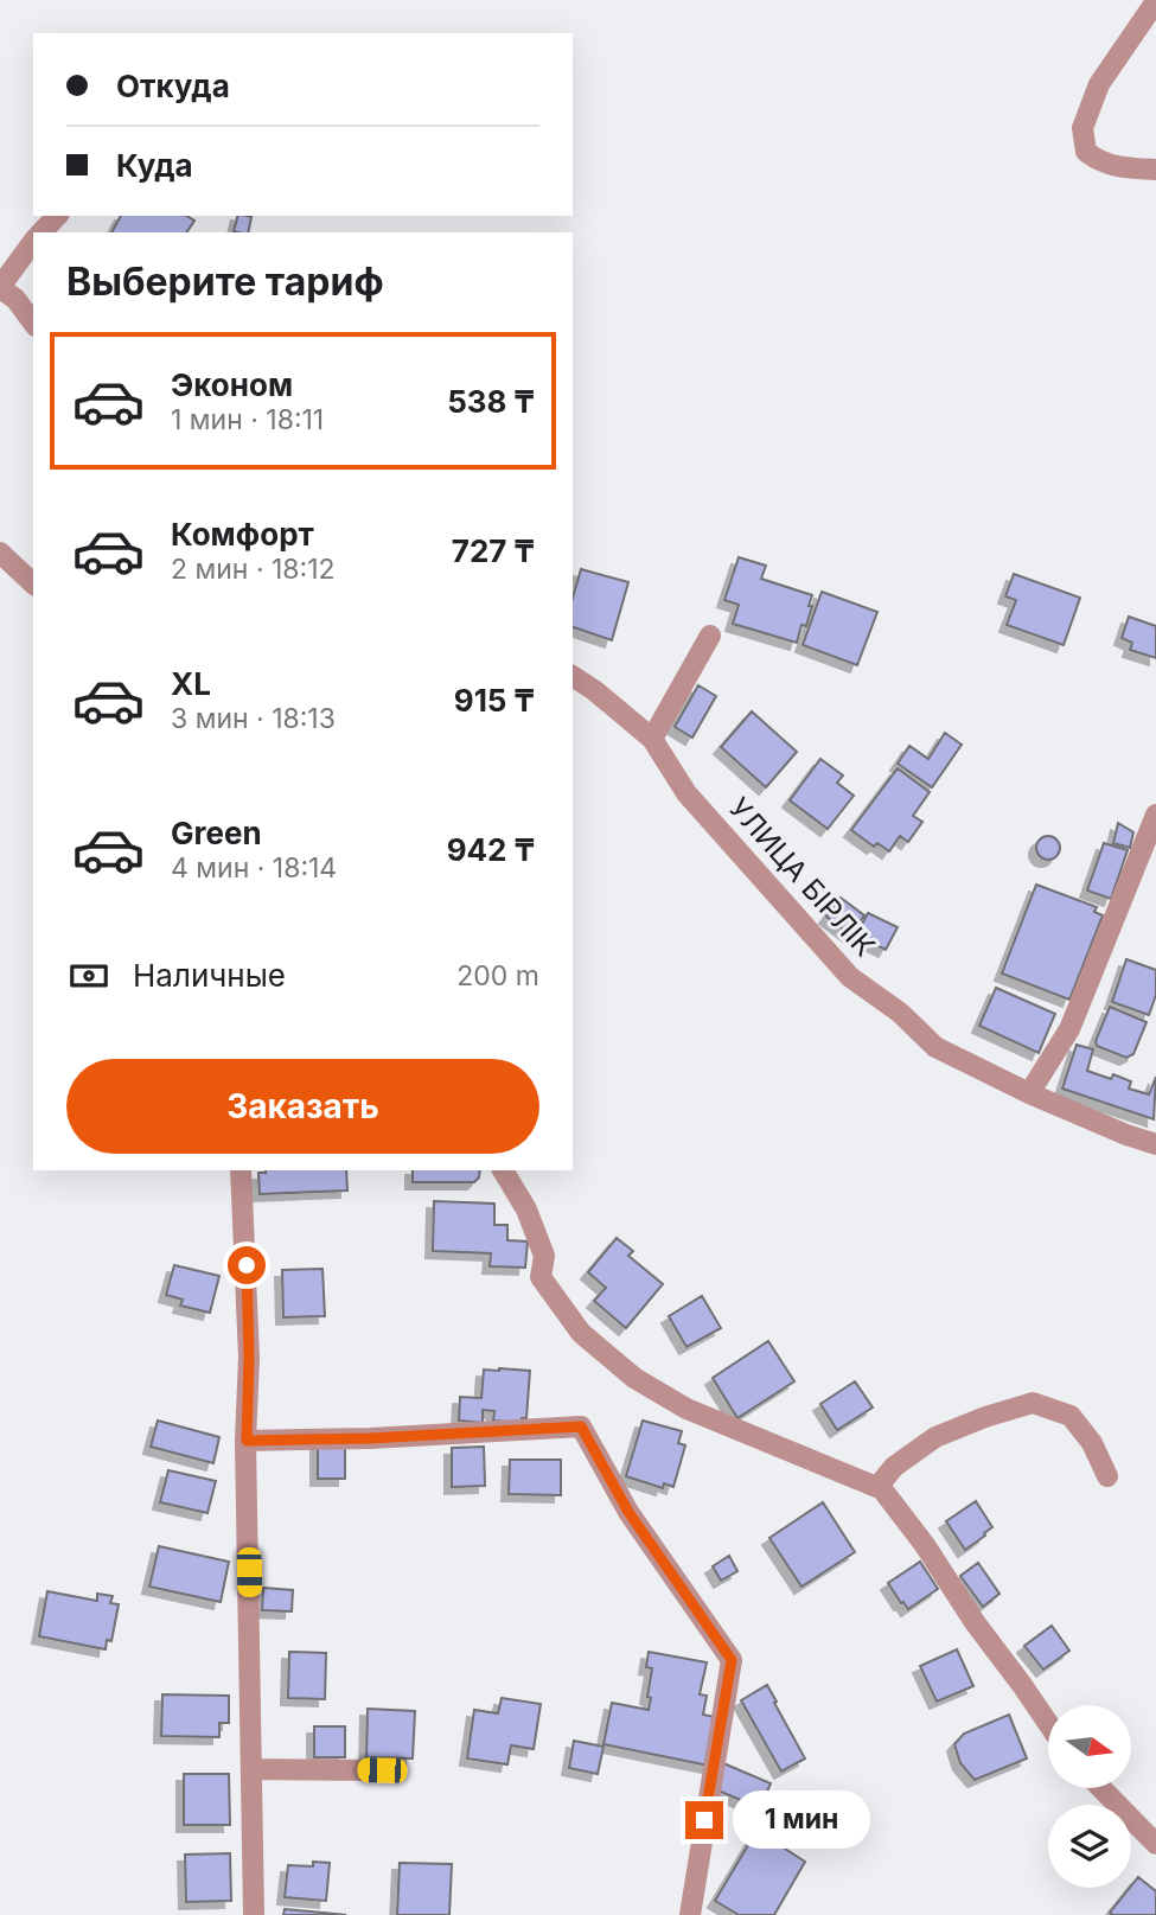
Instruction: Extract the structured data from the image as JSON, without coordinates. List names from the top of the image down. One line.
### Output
{"streets":{"street":["УЛИЦА БІРЛІК"]},"north":"right","page":{"banner":["Откуда","Куда"],"heading":"Выберите тариф","list":[{"name":"Эконом","note":"1 мин · 18:11","value":"538 ₸"},{"name":"Комфорт","note":"2 мин · 18:12","value":"727 ₸"},{"name":"XL","note":"3 мин · 18:13","value":"915 ₸"},{"name":"Green","note":"4 мин · 18:14","value":"942 ₸"}],"pay":["Наличные","200 m"],"buttons":"Заказать","bubble":"1 мин"}}
